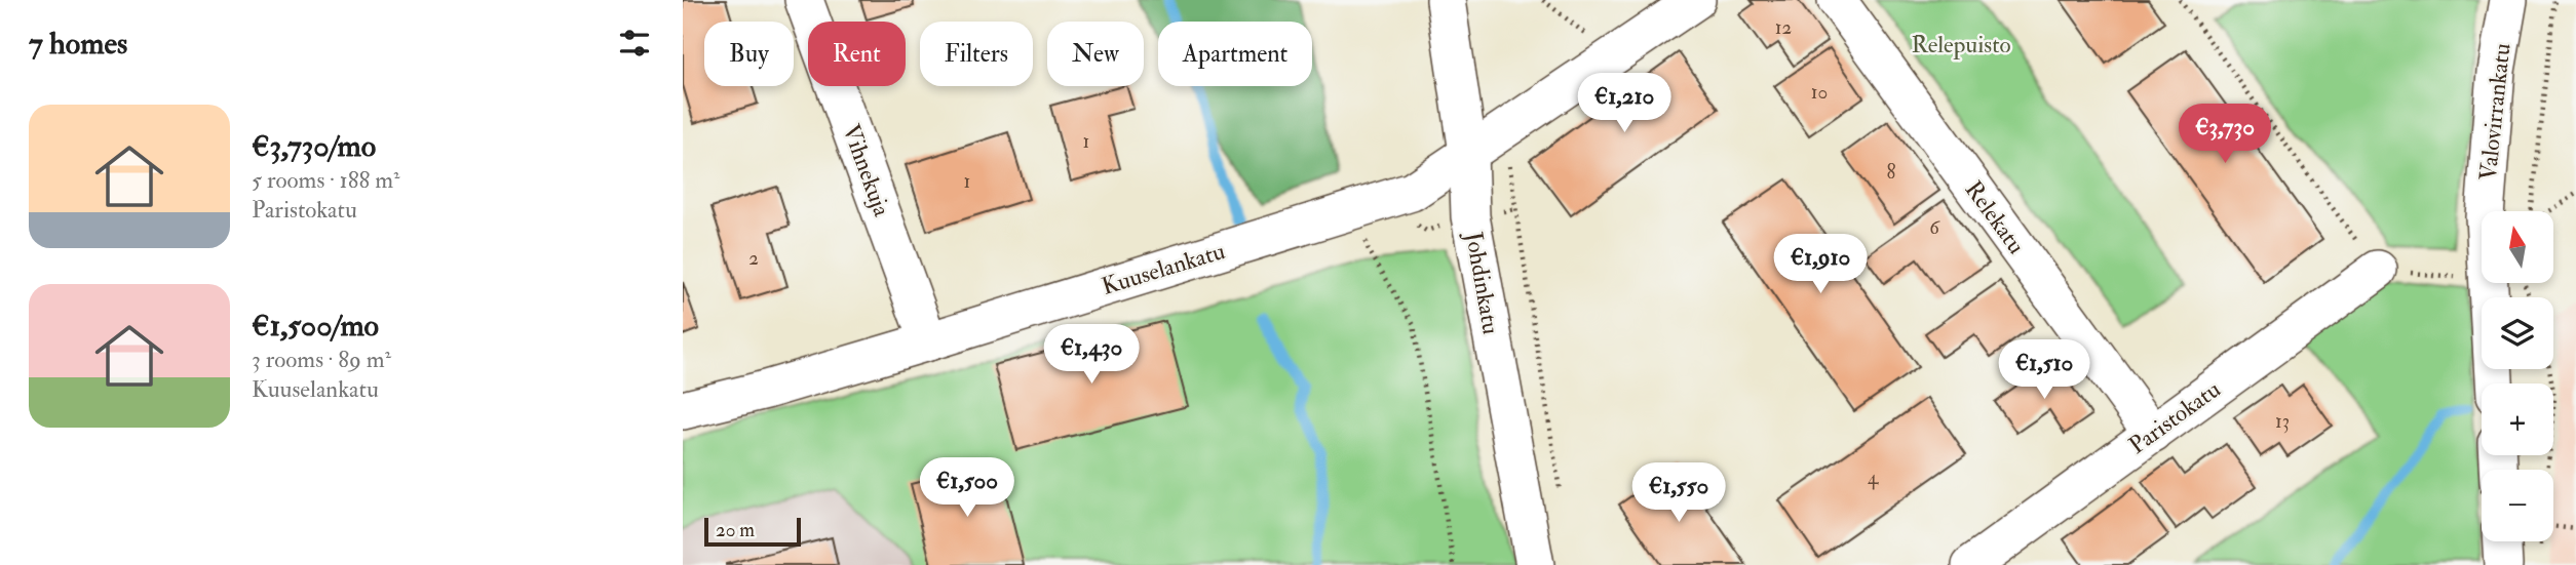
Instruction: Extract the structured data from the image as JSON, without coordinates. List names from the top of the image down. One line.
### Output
{"streets":{"street":["Valovirrankatu","Vihnekuja","Relekatu","Kuuselankatu","Johdinkatu","Paristokatu"]},"crossings":[["Vihnekuja","Kuuselankatu"],["Relekatu","Paristokatu"],["Kuuselankatu","Johdinkatu"]],"parks":["Relepuisto"],"house_numbers":["12","10","1","8","1","6","2","13","4"],"scale_bar":"20 m","north":"top","page":{"heading":"7 homes","chip":["Buy","Rent","Filters","New","Apartment"],"price":["€1,210","€3,730","€1,910","€1,430","€1,510","€1,500","€1,550"],"list":[{"name":"€3,730/mo","note":"5 rooms · 188 m² · Paristokatu"},{"name":"€1,500/mo","note":"3 rooms · 89 m² · Kuuselankatu"}],"map_buttons":["+","−"],"scale":"20 m"}}
